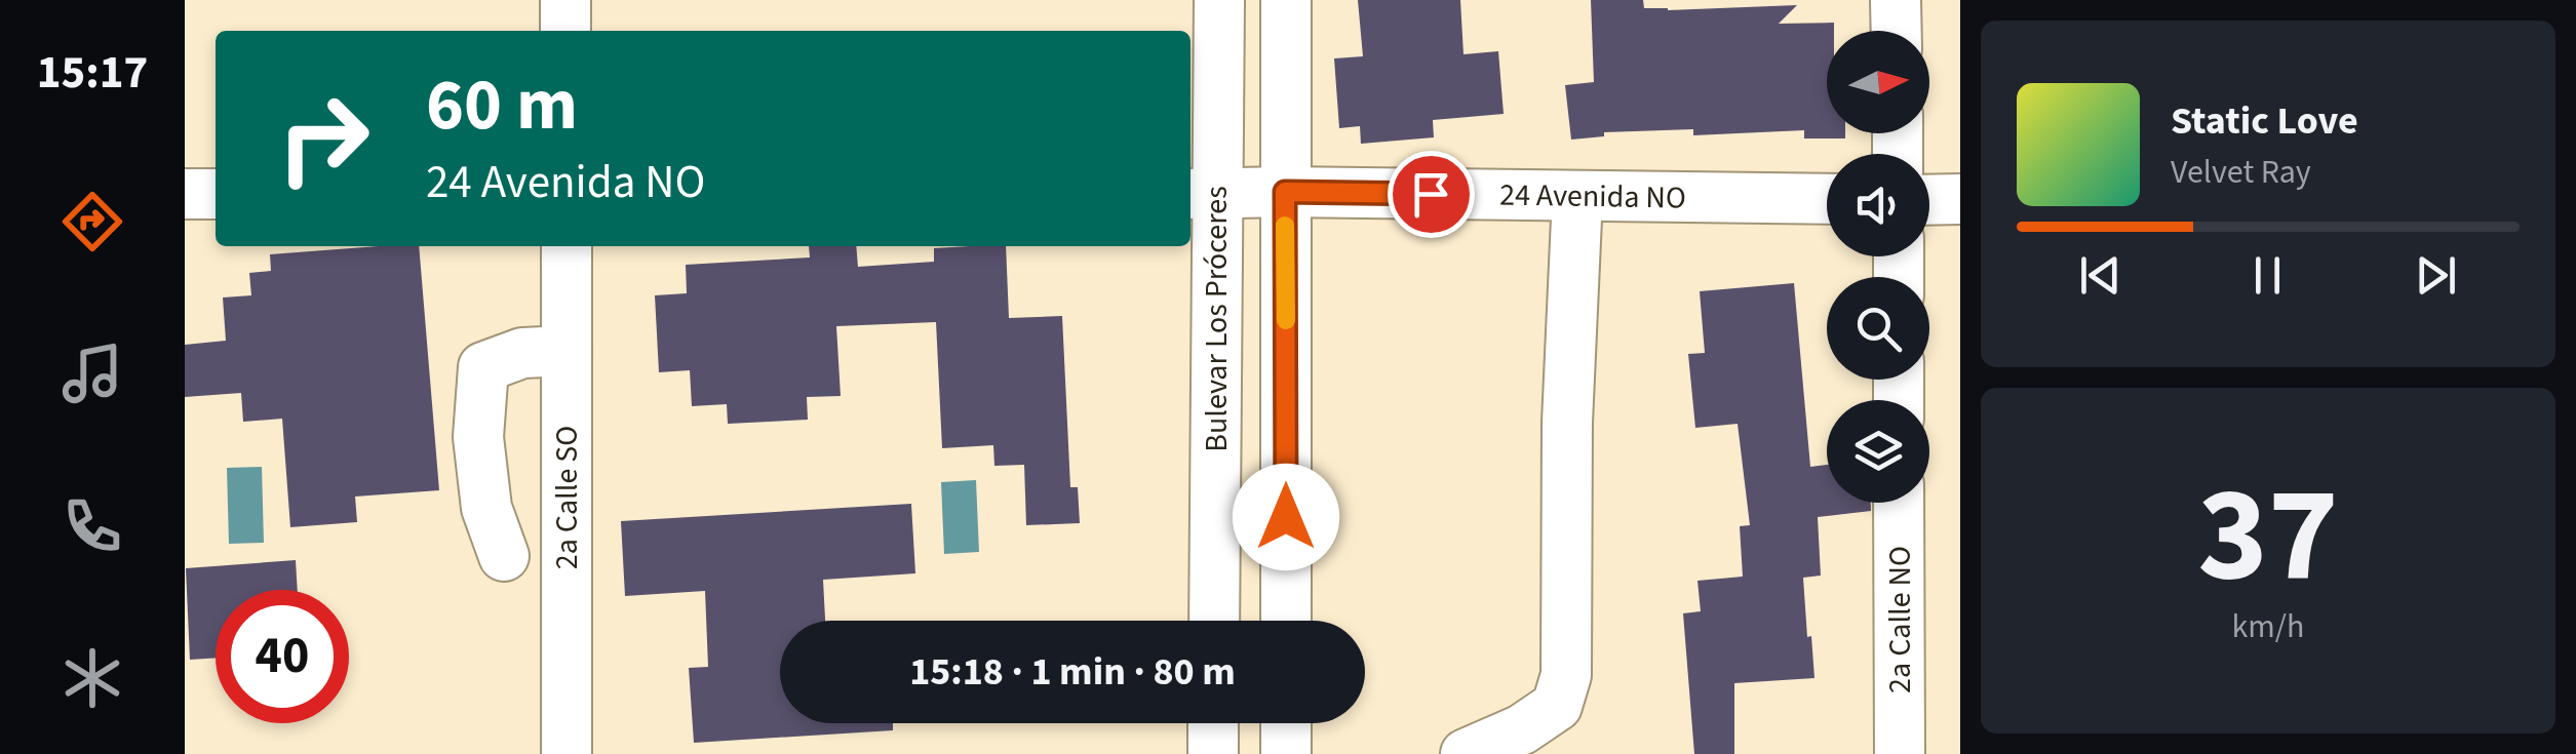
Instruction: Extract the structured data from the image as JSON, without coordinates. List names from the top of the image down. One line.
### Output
{"streets":{"street":["24 Avenida NO","Bulevar Los Próceres","2a Calle SO","2a Calle NO"]},"crossings":[["24 Avenida NO","Bulevar Los Próceres"]],"north":"right","page":{"tabs":"15:17","turn":["60 m","24 Avenida NO"],"song":["Static Love","Velvet Ray"],"tile":["37","km/h"],"limit":"40","trip":"15:18 · 1 min · 80 m"}}
